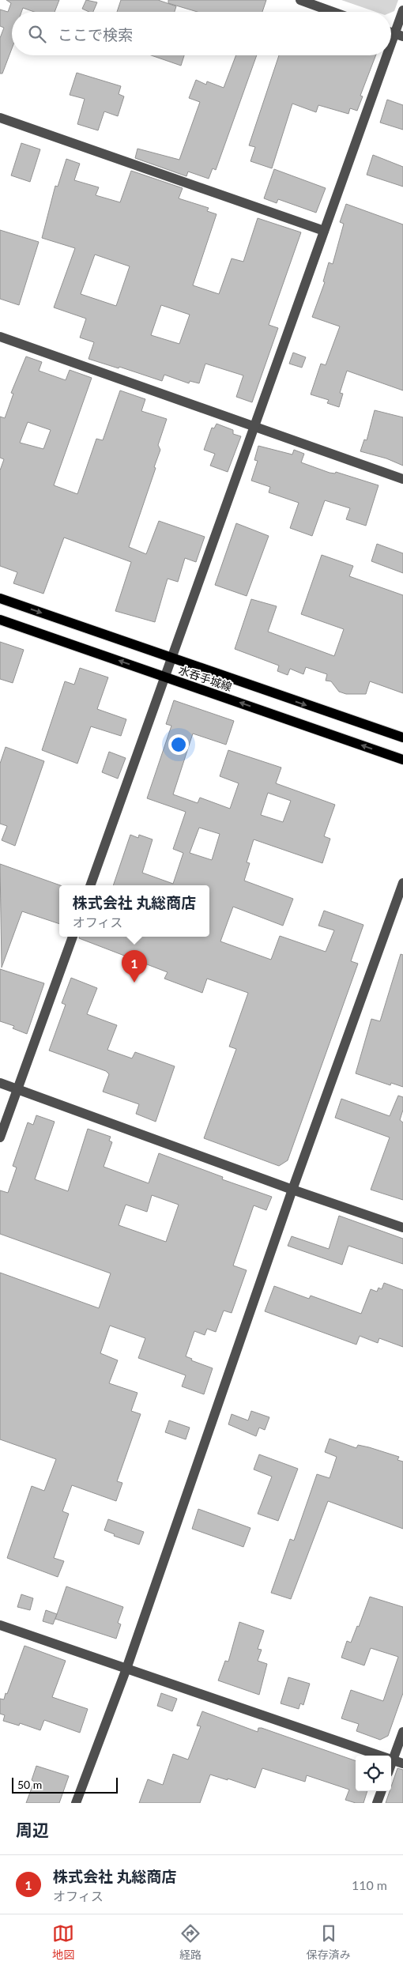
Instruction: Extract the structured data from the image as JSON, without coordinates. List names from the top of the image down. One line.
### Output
{"streets":{"main road":["水呑手城線"]},"scale_bar":"50 m","page":{"search":"ここで検索","popup":["株式会社 丸総商店","オフィス"],"pins":"1","scale":"50 m","heading":"周辺","list":[{"mark":"1","name":"株式会社 丸総商店","note":"オフィス","value":"110 m"}],"nav":["地図","経路","保存済み"]}}
